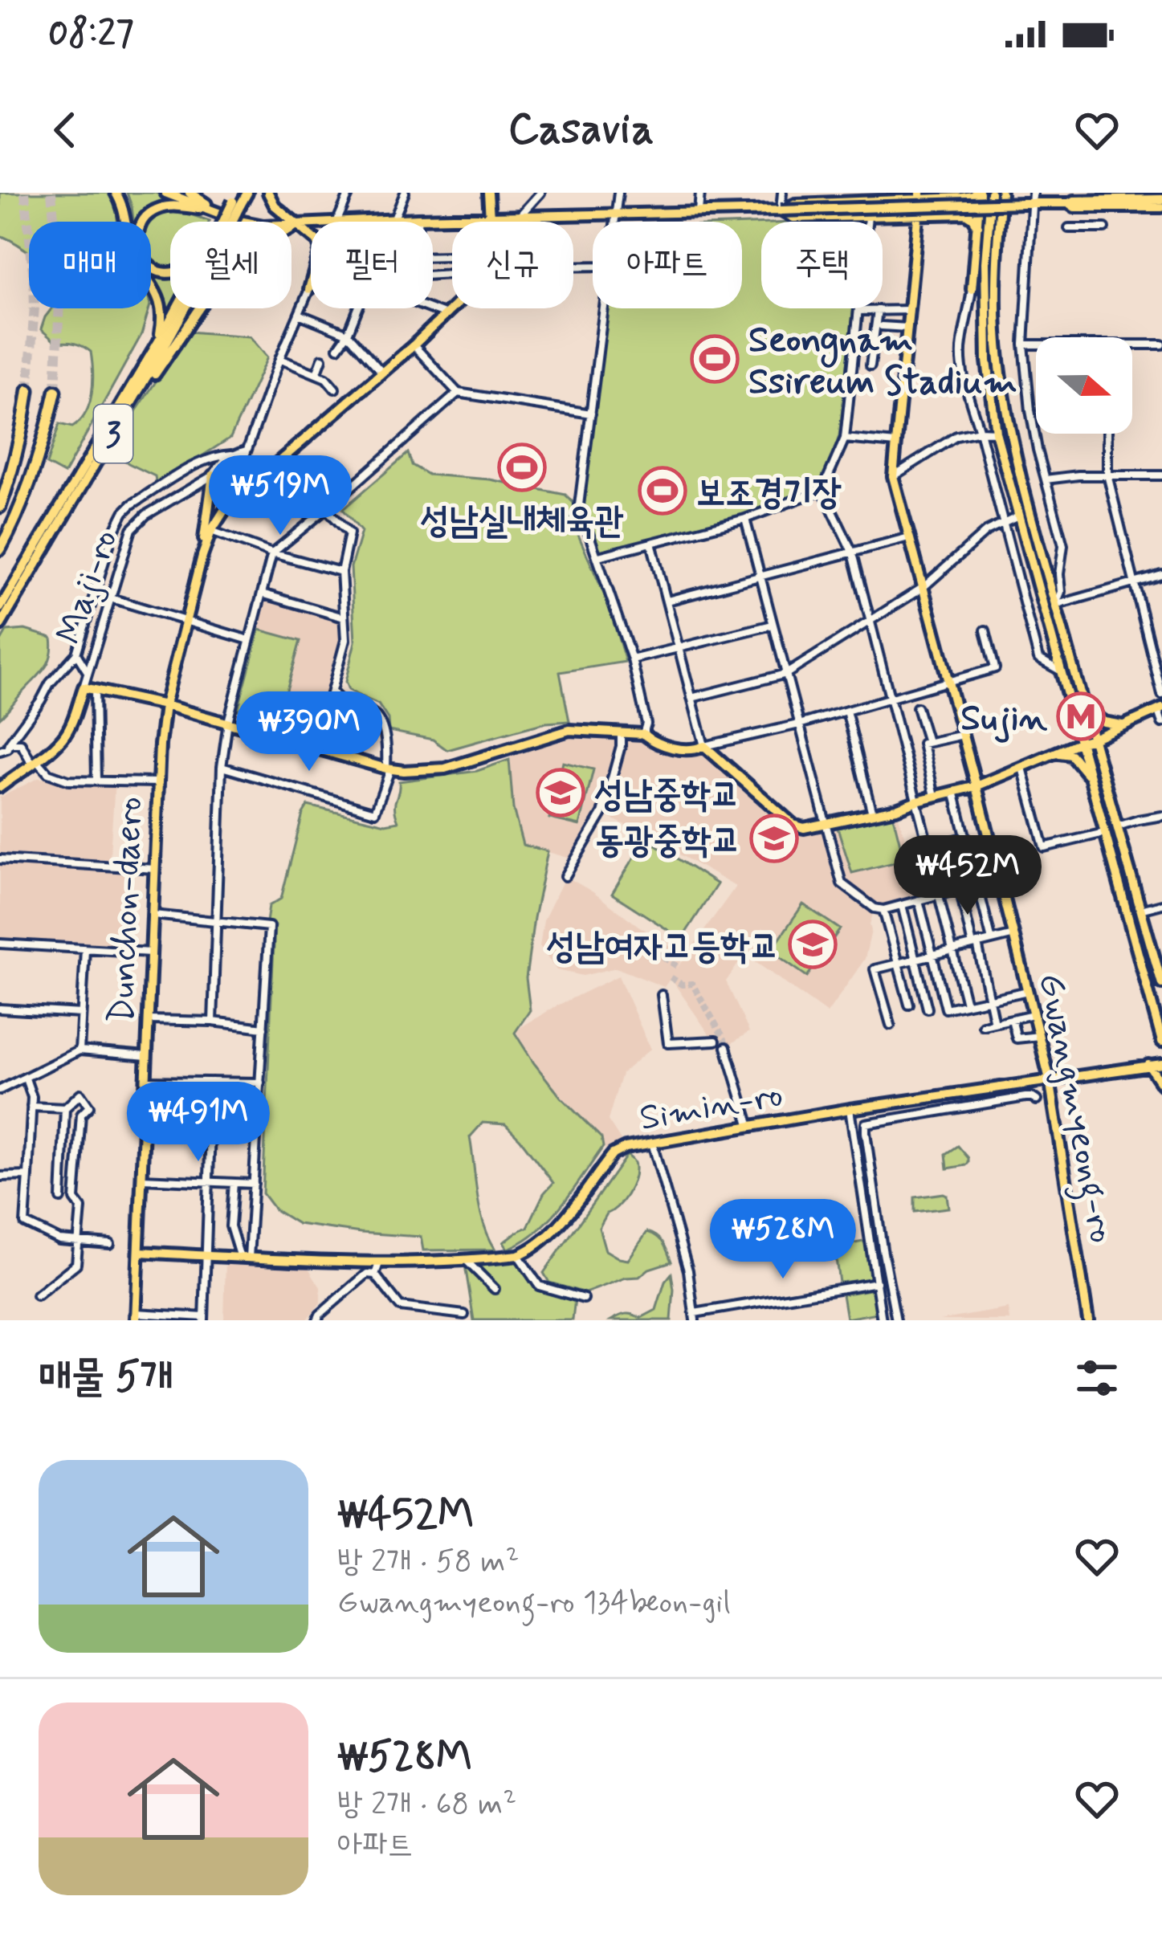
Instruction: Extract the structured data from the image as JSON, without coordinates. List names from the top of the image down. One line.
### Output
{"streets":{"highway":["3"],"main road":["Maji-ro","Dunchon-daero","Simin-ro","Gwangmyeong-ro"]},"crossings":[["Maji-ro","Dunchon-daero"],["Simin-ro","Gwangmyeong-ro"]],"places":{"sports":["Seongnam Ssireum Stadium","성남실내체육관","보조경기장"],"metro station":["Sujin"],"school or university":["성남중학교","동광중학교","성남여자고등학교"]},"north":"right","page":{"status":"08:27","header":"Casavia","chip":["매매","월세","필터","신규","아파트","주택"],"price":["₩519M","₩390M","₩452M","₩491M","₩528M"],"heading":"매물 5개","list":[{"name":"₩452M","note":"방 2개 · 58 m² · Gwangmyeong-ro 134beon-gil"},{"name":"₩528M","note":"방 2개 · 68 m² · 아파트"}]}}
